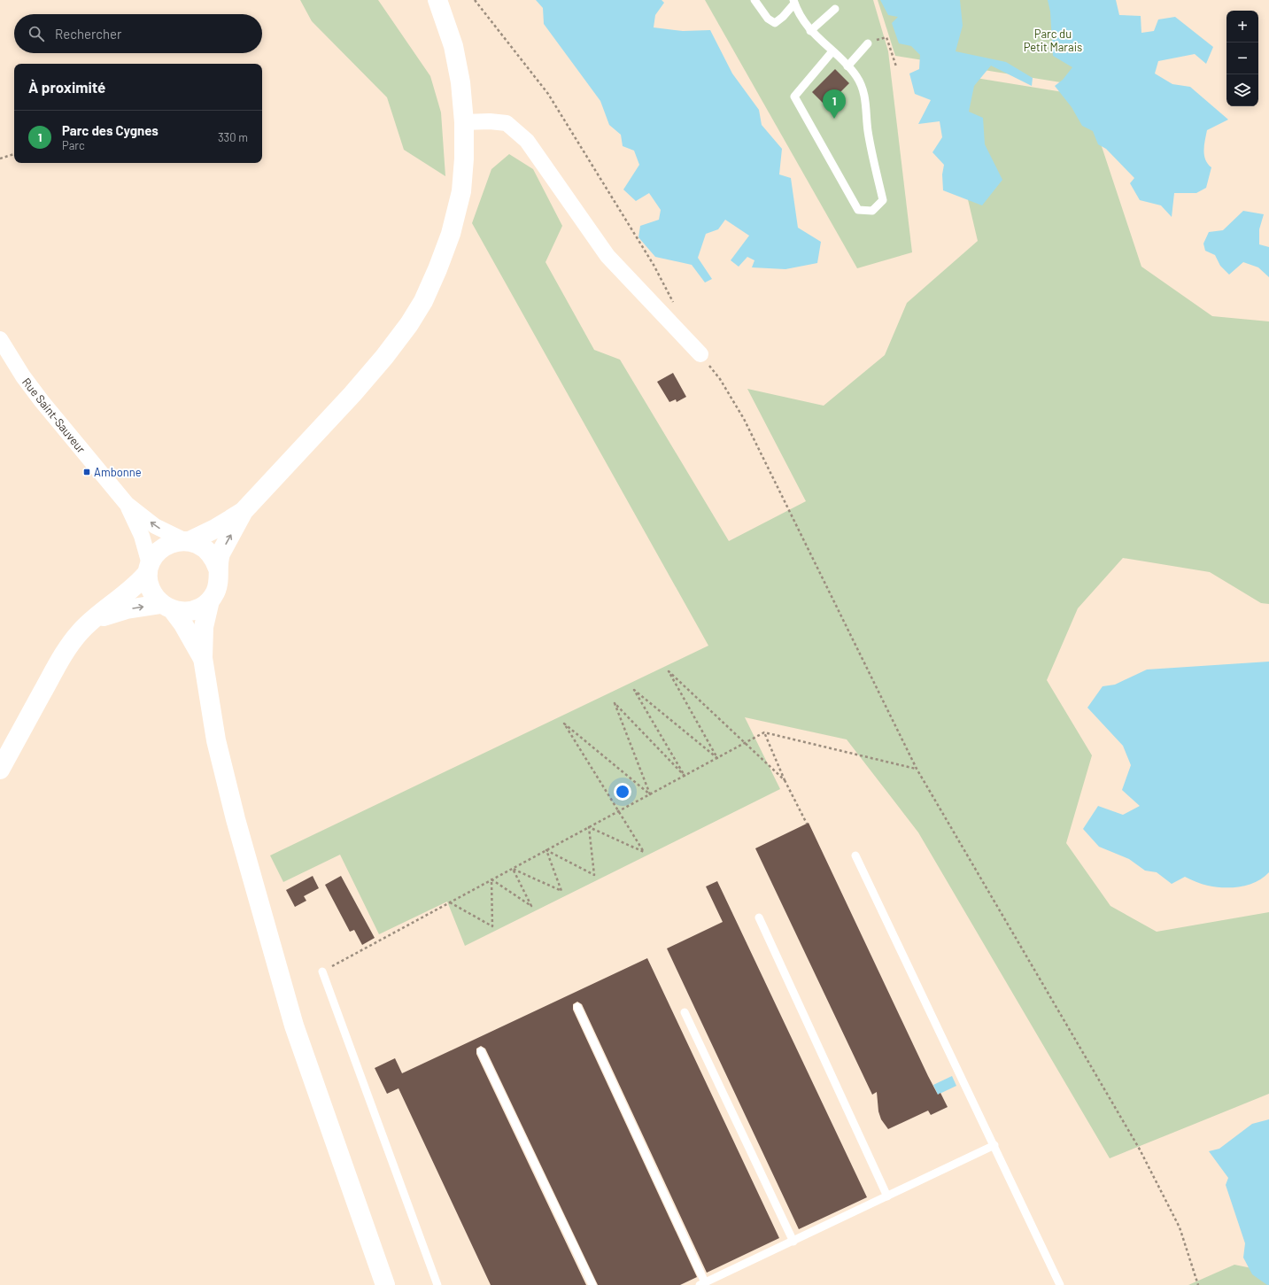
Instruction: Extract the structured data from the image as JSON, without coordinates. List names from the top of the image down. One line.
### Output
{"streets":{"street":["Rue Saint-Sauveur"]},"parks":["Parc du Petit Marais"],"places":{"transit":["Ambonne"]},"page":{"map_buttons":["+","−"],"search":"Rechercher","heading":"À proximité","pins":"1","list":[{"mark":"1","name":"Parc des Cygnes","note":"Parc","value":"330 m"}]}}
